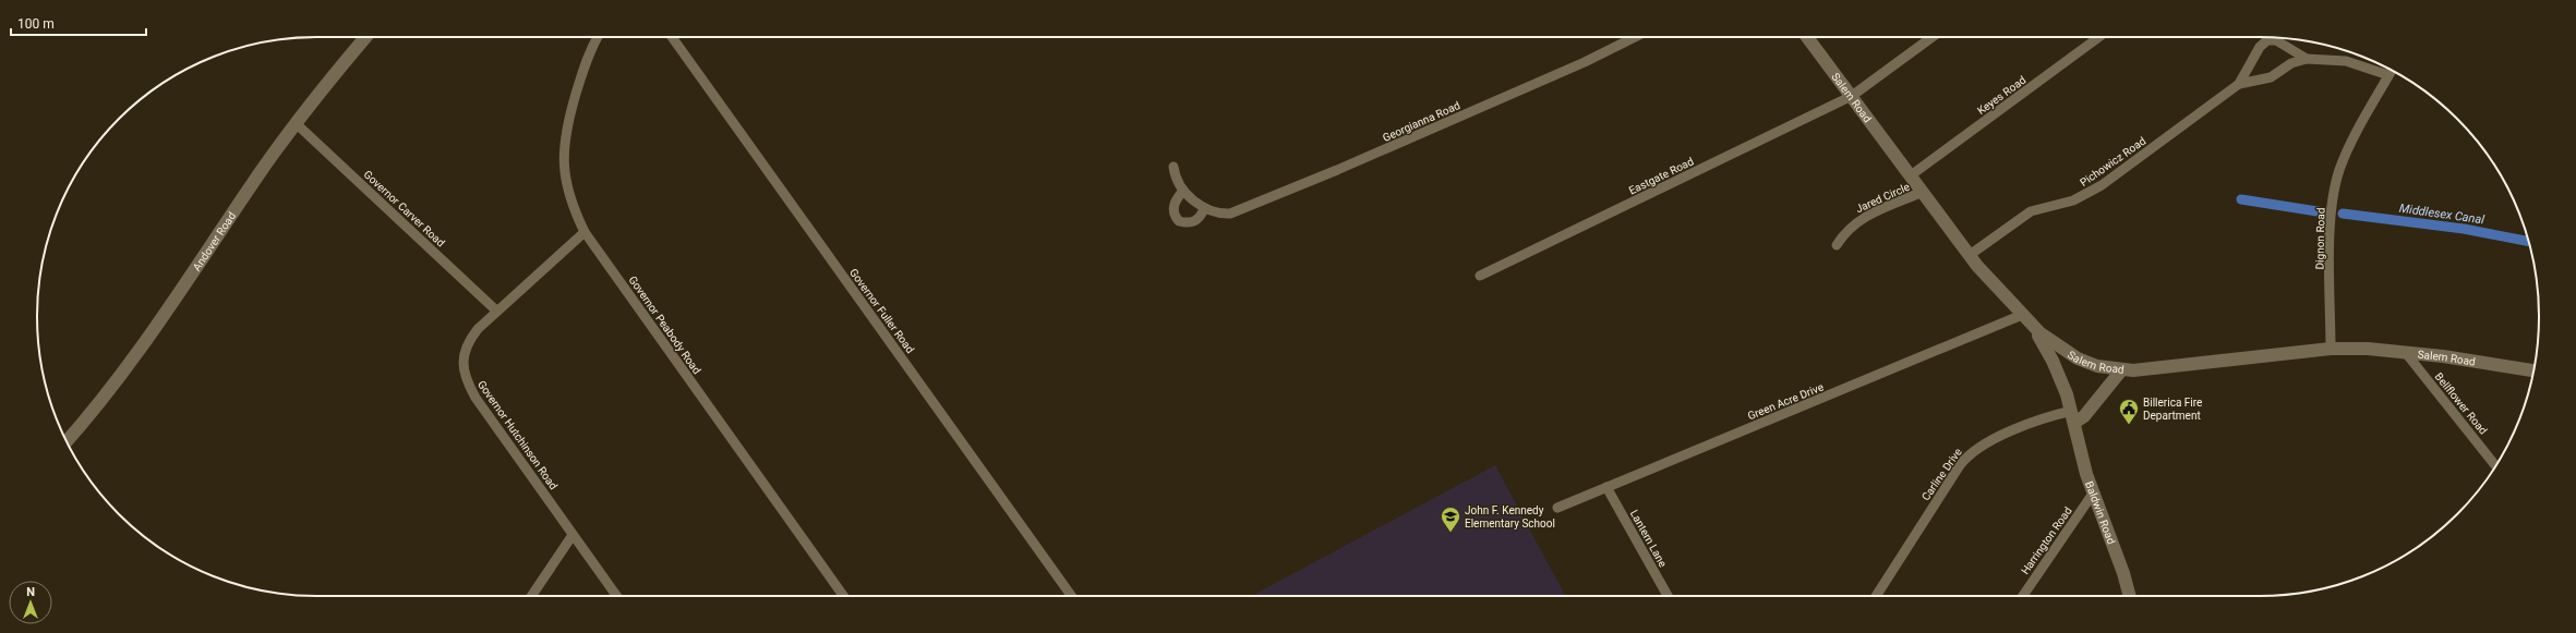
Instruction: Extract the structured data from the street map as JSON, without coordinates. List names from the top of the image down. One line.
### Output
{"streets":{"main road":["Salem Road","Andover Road","Baldwin Road"],"street":["Keyes Road","Georgianna Road","Pichowicz Road","Eastgate Road","Jared Circle","Governor Carver Road","Dignon Road","Governor Fuller Road","Governor Peabody Road","Green Acre Drive","Bellflower Road","Governor Hutchinson Road","Carline Drive","Lantern Lane","Harrington Road"]},"crossings":[["Keyes Road","Salem Road"],["Salem Road","Pichowicz Road"],["Salem Road","Eastgate Road"],["Salem Road","Jared Circle"],["Salem Road","Dignon Road"],["Salem Road","Green Acre Drive"],["Salem Road","Bellflower Road"],["Salem Road","Baldwin Road"],["Pichowicz Road","Dignon Road"],["Governor Carver Road","Andover Road"],["Governor Carver Road","Governor Hutchinson Road"],["Governor Peabody Road","Governor Hutchinson Road"],["Green Acre Drive","Baldwin Road"],["Green Acre Drive","Lantern Lane"],["Carline Drive","Baldwin Road"],["Baldwin Road","Harrington Road"]],"water":["Middlesex Canal"],"places":{"public building":["Billerica Fire Department"],"school or university":["John F. Kennedy Elementary School"]},"scale_bar":"100 m","north":"top"}
